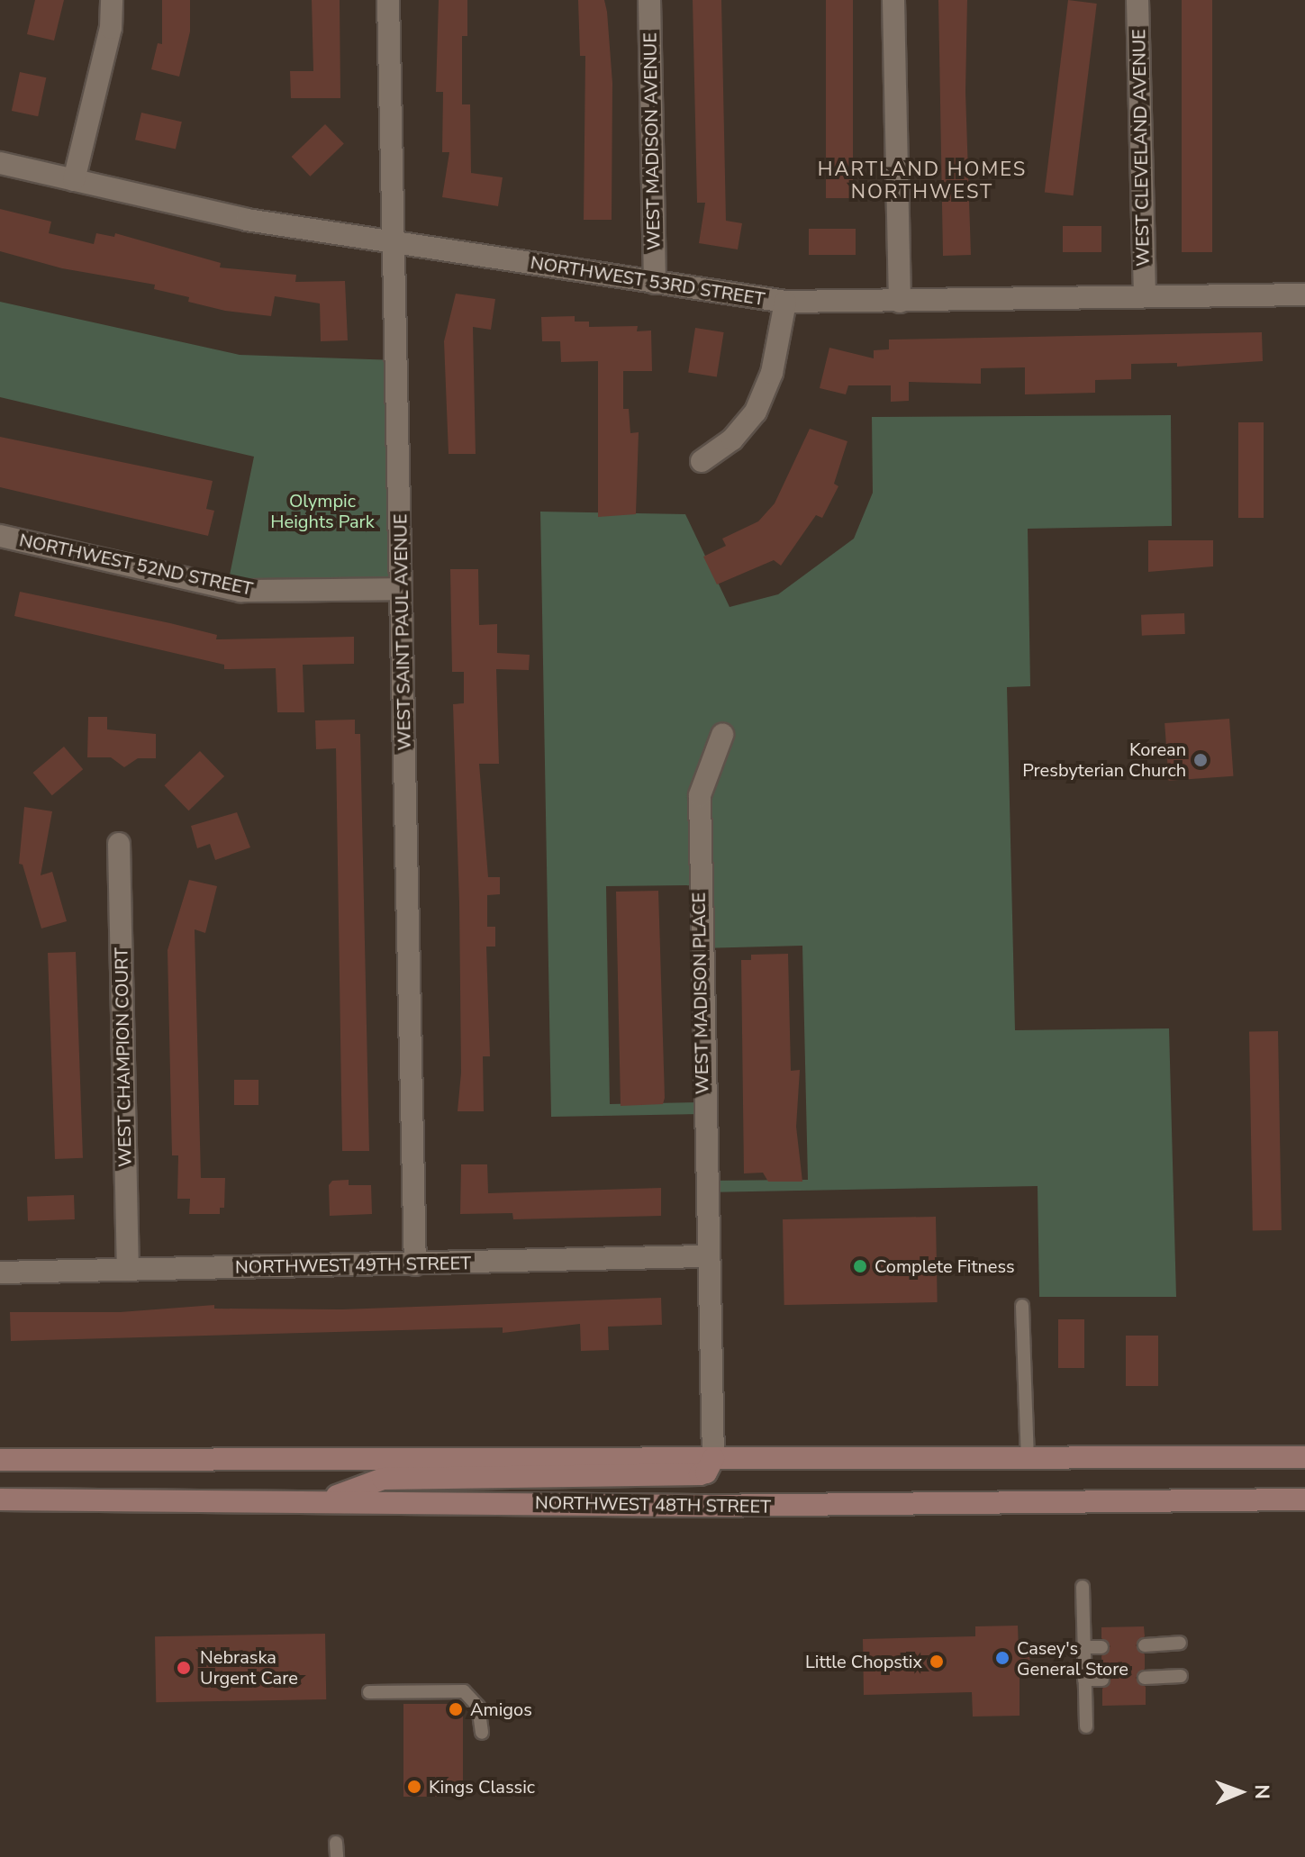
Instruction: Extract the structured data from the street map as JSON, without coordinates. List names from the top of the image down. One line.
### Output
{"streets":{"main road":["NORTHWEST 48TH STREET"],"street":["WEST MADISON AVENUE","WEST CLEVELAND AVENUE","NORTHWEST 53RD STREET","NORTHWEST 52ND STREET","WEST SAINT PAUL AVENUE","WEST MADISON PLACE","WEST CHAMPION COURT","NORTHWEST 49TH STREET"]},"crossings":[["WEST MADISON AVENUE","NORTHWEST 53RD STREET"],["WEST CLEVELAND AVENUE","NORTHWEST 53RD STREET"],["NORTHWEST 53RD STREET","WEST SAINT PAUL AVENUE"],["NORTHWEST 52ND STREET","WEST SAINT PAUL AVENUE"],["WEST SAINT PAUL AVENUE","NORTHWEST 49TH STREET"],["WEST MADISON PLACE","NORTHWEST 49TH STREET"],["WEST CHAMPION COURT","NORTHWEST 49TH STREET"]],"districts":["HARTLAND HOMES NORTHWEST"],"parks":["Olympic Heights Park"],"places":["Korean Presbyterian Church","Complete Fitness","Casey's General Store","Little Chopstix","Nebraska Urgent Care","Amigos","Kings Classic"],"north":"right"}
